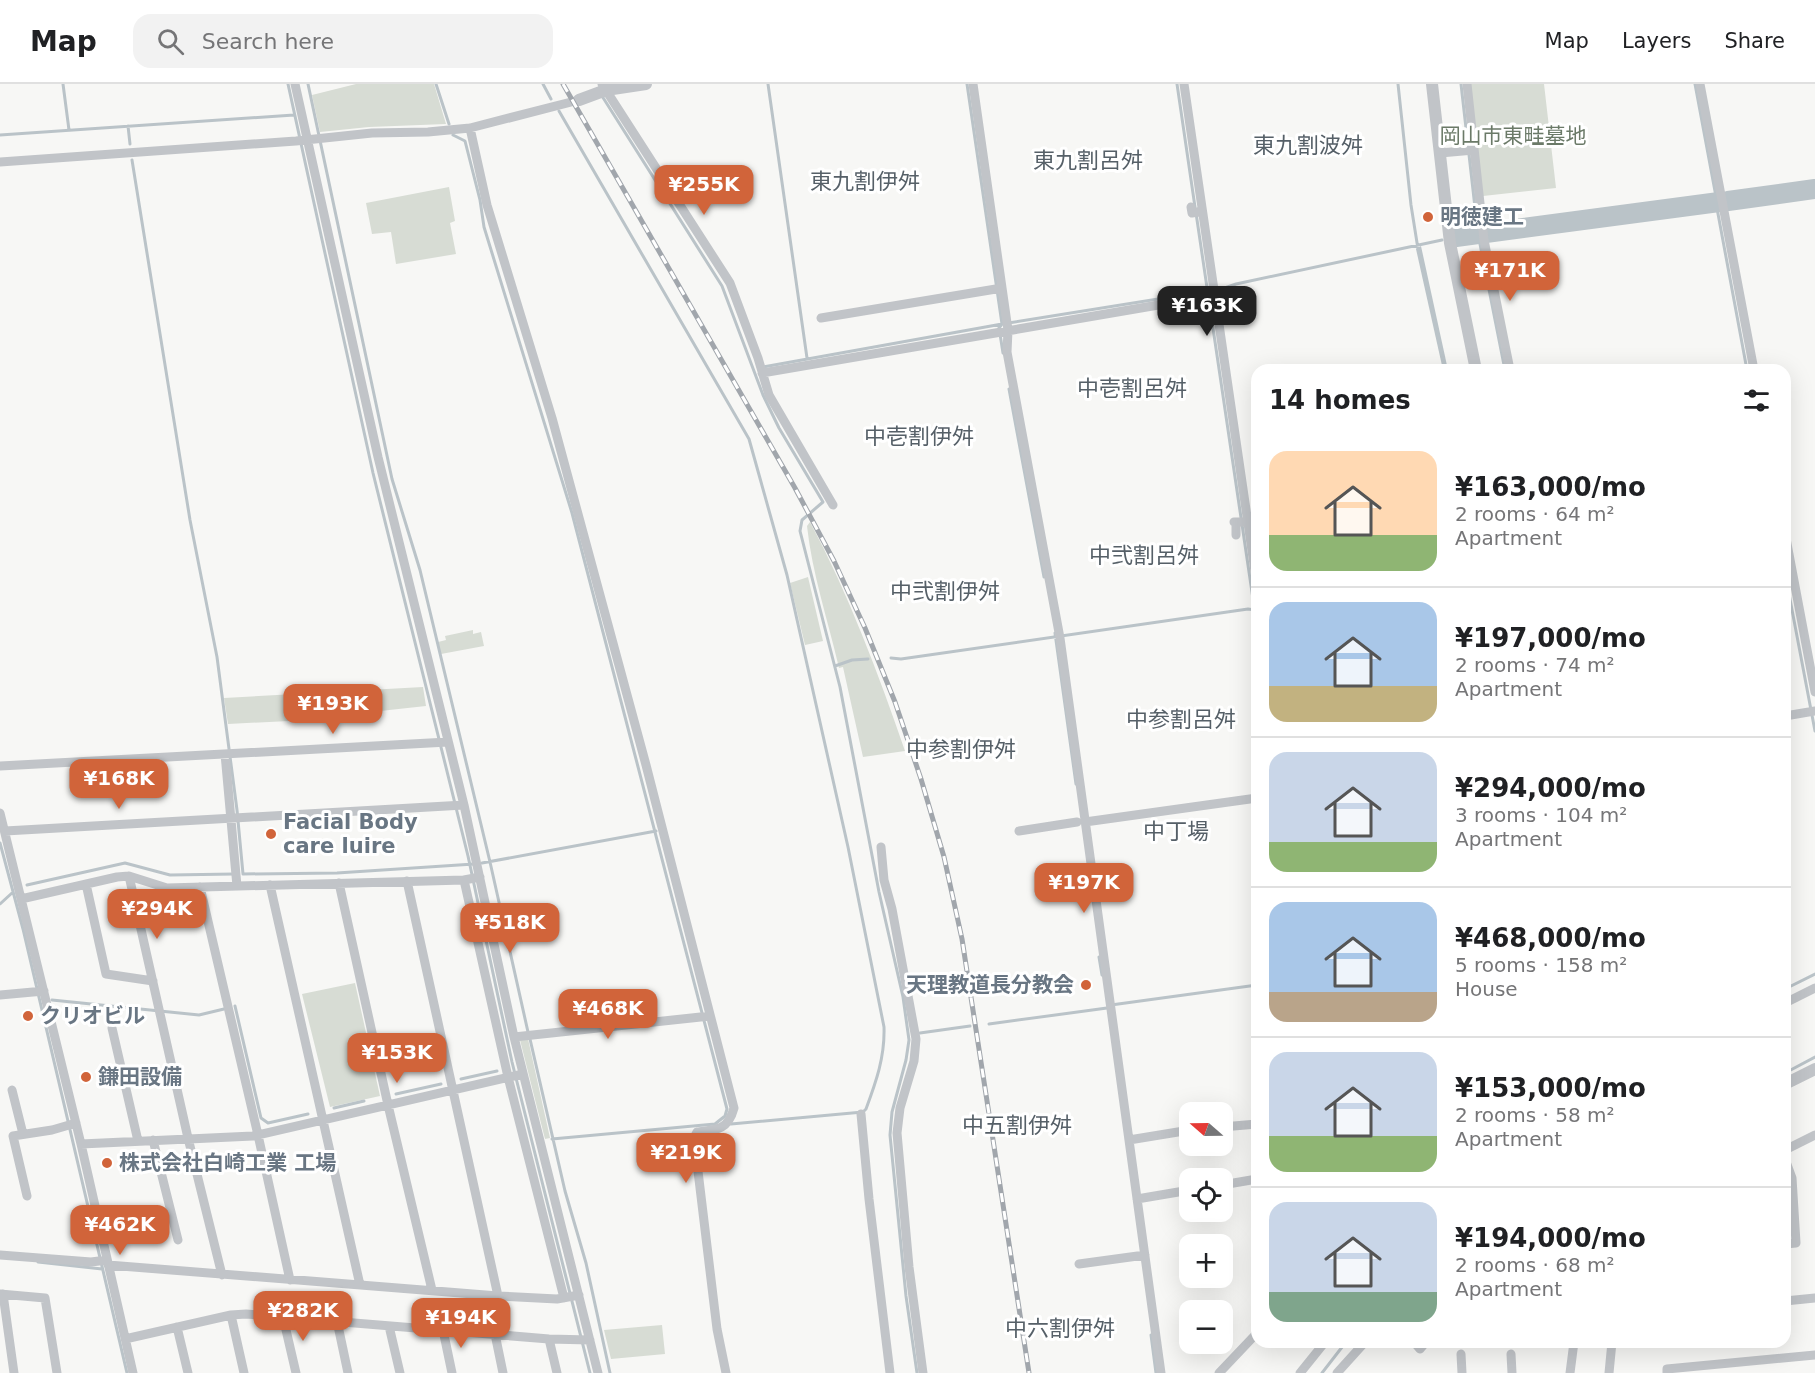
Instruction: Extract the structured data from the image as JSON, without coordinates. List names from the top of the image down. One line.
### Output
{"districts":["東九割波舛","東九割呂舛","東九割伊舛","中壱割呂舛","中壱割伊舛","中弐割呂舛","中弐割伊舛","中参割呂舛","中参割伊舛","中丁場","中五割伊舛","中六割伊舛"],"parks":["岡山市東畦墓地"],"places":["明徳建工","Facial Body care luire","天理教道長分教会","クリオビル","鎌田設備","株式会社白崎工業 工場"],"north":"left","page":{"header":"Map","search":"Search here","nav":["Map","Layers","Share"],"price":["¥255K","¥171K","¥163K","¥193K","¥168K","¥197K","¥294K","¥518K","¥468K","¥153K","¥219K","¥462K","¥282K","¥194K"],"heading":"14 homes","list":[{"name":"¥163,000/mo","note":"2 rooms · 64 m² · Apartment"},{"name":"¥197,000/mo","note":"2 rooms · 74 m² · Apartment"},{"name":"¥294,000/mo","note":"3 rooms · 104 m² · Apartment"},{"name":"¥468,000/mo","note":"5 rooms · 158 m² · House"},{"name":"¥153,000/mo","note":"2 rooms · 58 m² · Apartment"},{"name":"¥194,000/mo","note":"2 rooms · 68 m² · Apartment"}],"map_buttons":["+","−"]}}
